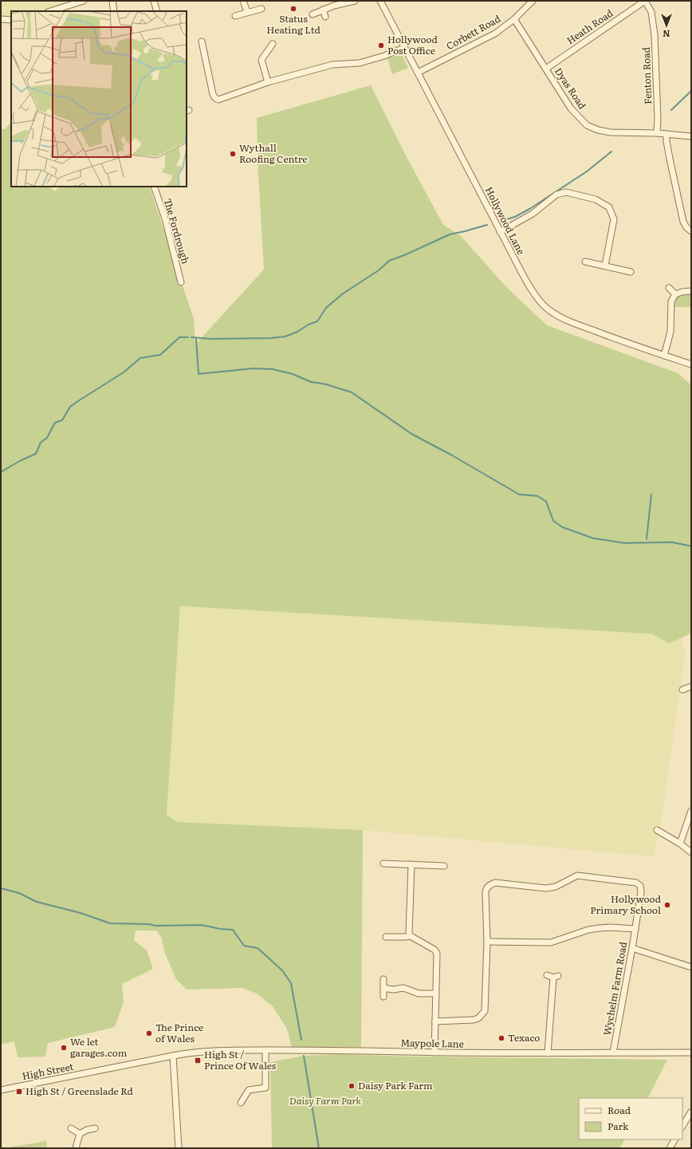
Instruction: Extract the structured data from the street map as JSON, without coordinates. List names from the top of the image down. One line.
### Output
{"streets":{"street":["Heath Road","Corbett Road","Fenton Road","Dyas Road","Hollywood Lane","The Fordrough","Wychelm Farm Road","Maypole Lane","High Street"]},"crossings":[["Heath Road","Fenton Road"],["Heath Road","Dyas Road"],["Corbett Road","Dyas Road"],["Corbett Road","Hollywood Lane"],["Fenton Road","Dyas Road"],["Wychelm Farm Road","Maypole Lane"],["Maypole Lane","High Street"]],"parks":["Daisy Farm Park"],"places":{"other":["Status Heating Ltd","Hollywood Post Office","Wythall Roofing Centre","Hollywood Primary School","The Prince of Wales","Texaco","We let garages.com","Daisy Park Farm"],"transit":["High St / Prince Of Wales","High St / Greenslade Rd"]},"legend":["Road","Park"],"north":"bottom"}
